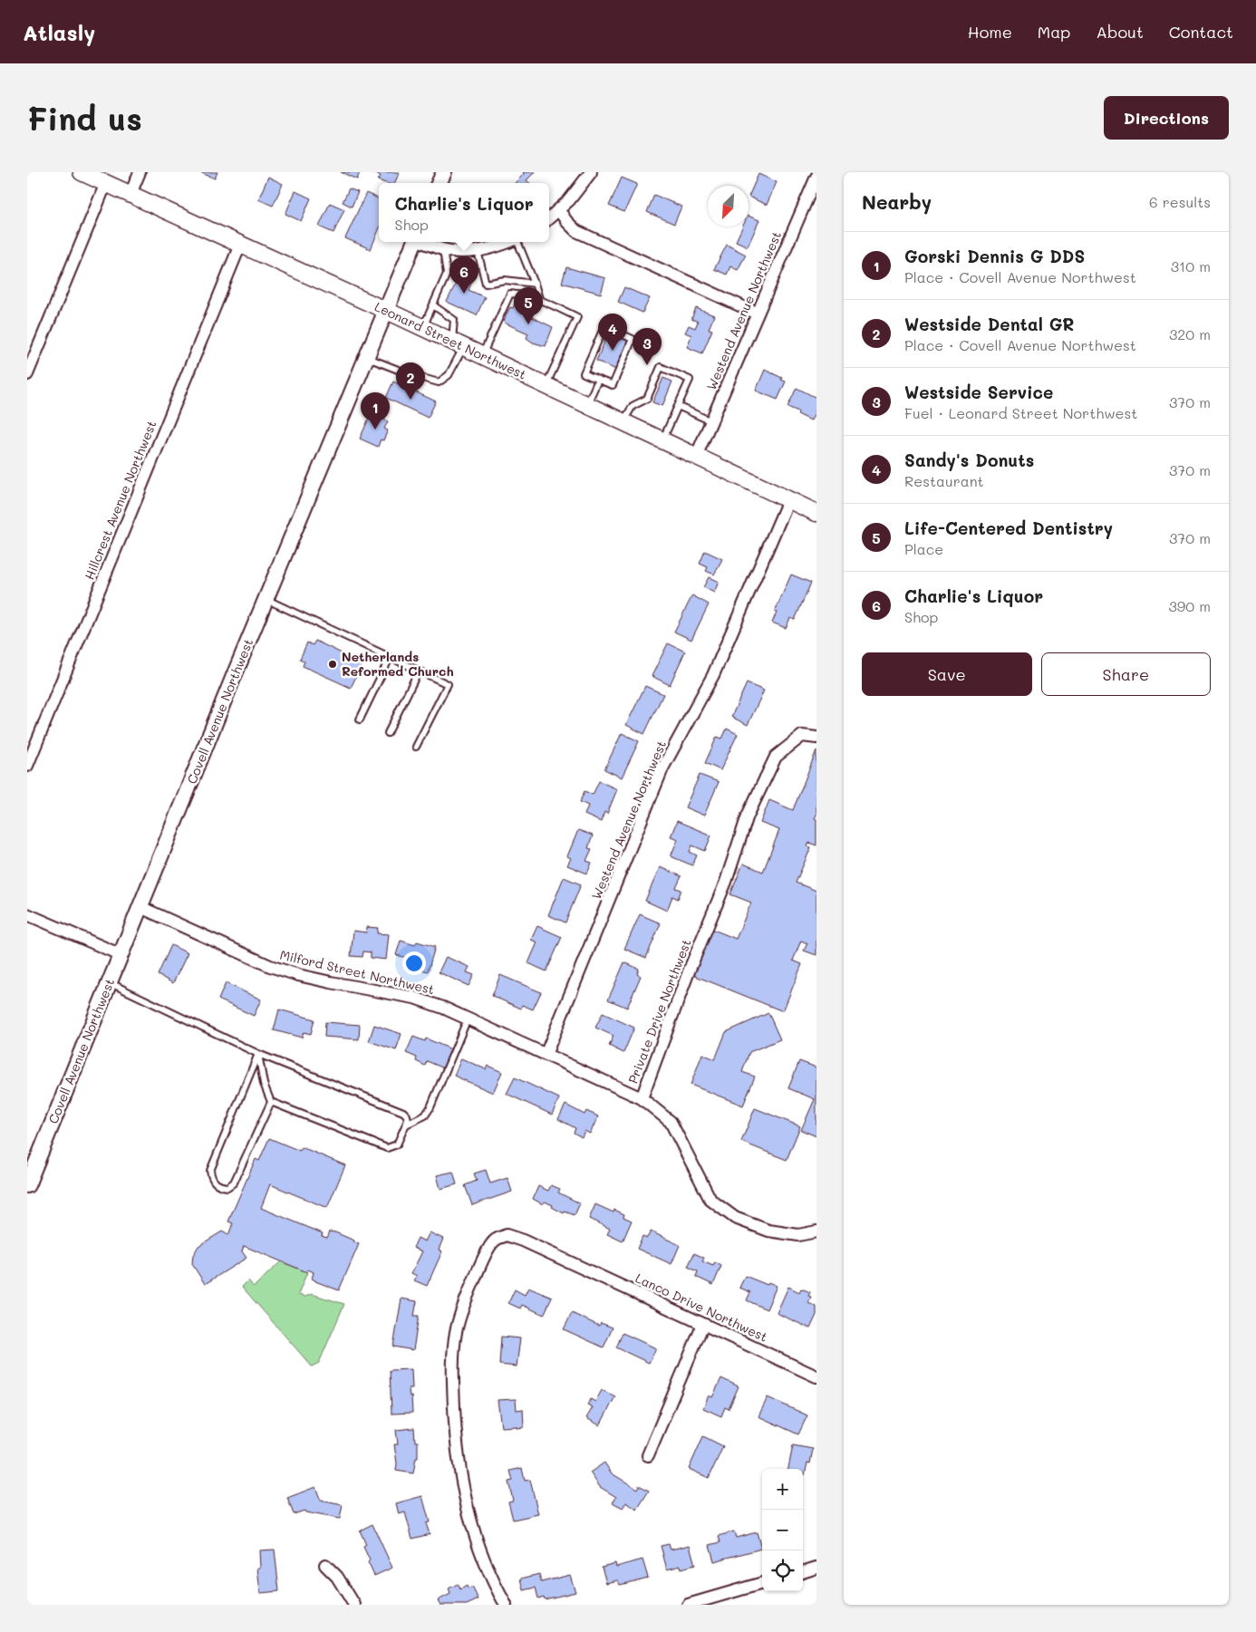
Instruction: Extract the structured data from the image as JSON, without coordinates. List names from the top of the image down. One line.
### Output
{"streets":{"main road":["Leonard Street Northwest"],"street":["Westend Avenue Northwest","Hillcrest Avenue Northwest","Covell Avenue Northwest","Milford Street Northwest","Private Drive Northwest","Lanco Drive Northwest"]},"crossings":[["Westend Avenue Northwest","Leonard Street Northwest"],["Westend Avenue Northwest","Milford Street Northwest"],["Leonard Street Northwest","Hillcrest Avenue Northwest"],["Leonard Street Northwest","Covell Avenue Northwest"],["Covell Avenue Northwest","Milford Street Northwest"],["Milford Street Northwest","Private Drive Northwest"]],"places":["Netherlands Reformed Church"],"north":"bottom left","page":{"header":"Atlasly","nav":["Home","Map","About","Contact"],"buttons":["Directions",["Save","Share"]],"title":"Find us","heading":["Nearby","6 results"],"popup":["Charlie's Liquor","Shop"],"list":[{"mark":"1","name":"Gorski Dennis G DDS","note":"Place · Covell Avenue Northwest","value":"310 m"},{"mark":"2","name":"Westside Dental GR","note":"Place · Covell Avenue Northwest","value":"320 m"},{"mark":"3","name":"Westside Service","note":"Fuel · Leonard Street Northwest","value":"370 m"},{"mark":"4","name":"Sandy's Donuts","note":"Restaurant","value":"370 m"},{"mark":"5","name":"Life-Centered Dentistry","note":"Place","value":"370 m"},{"mark":"6","name":"Charlie's Liquor","note":"Shop","value":"390 m"}],"pins":["6","5","4","3","2","1"],"map_buttons":["+","−"]}}
